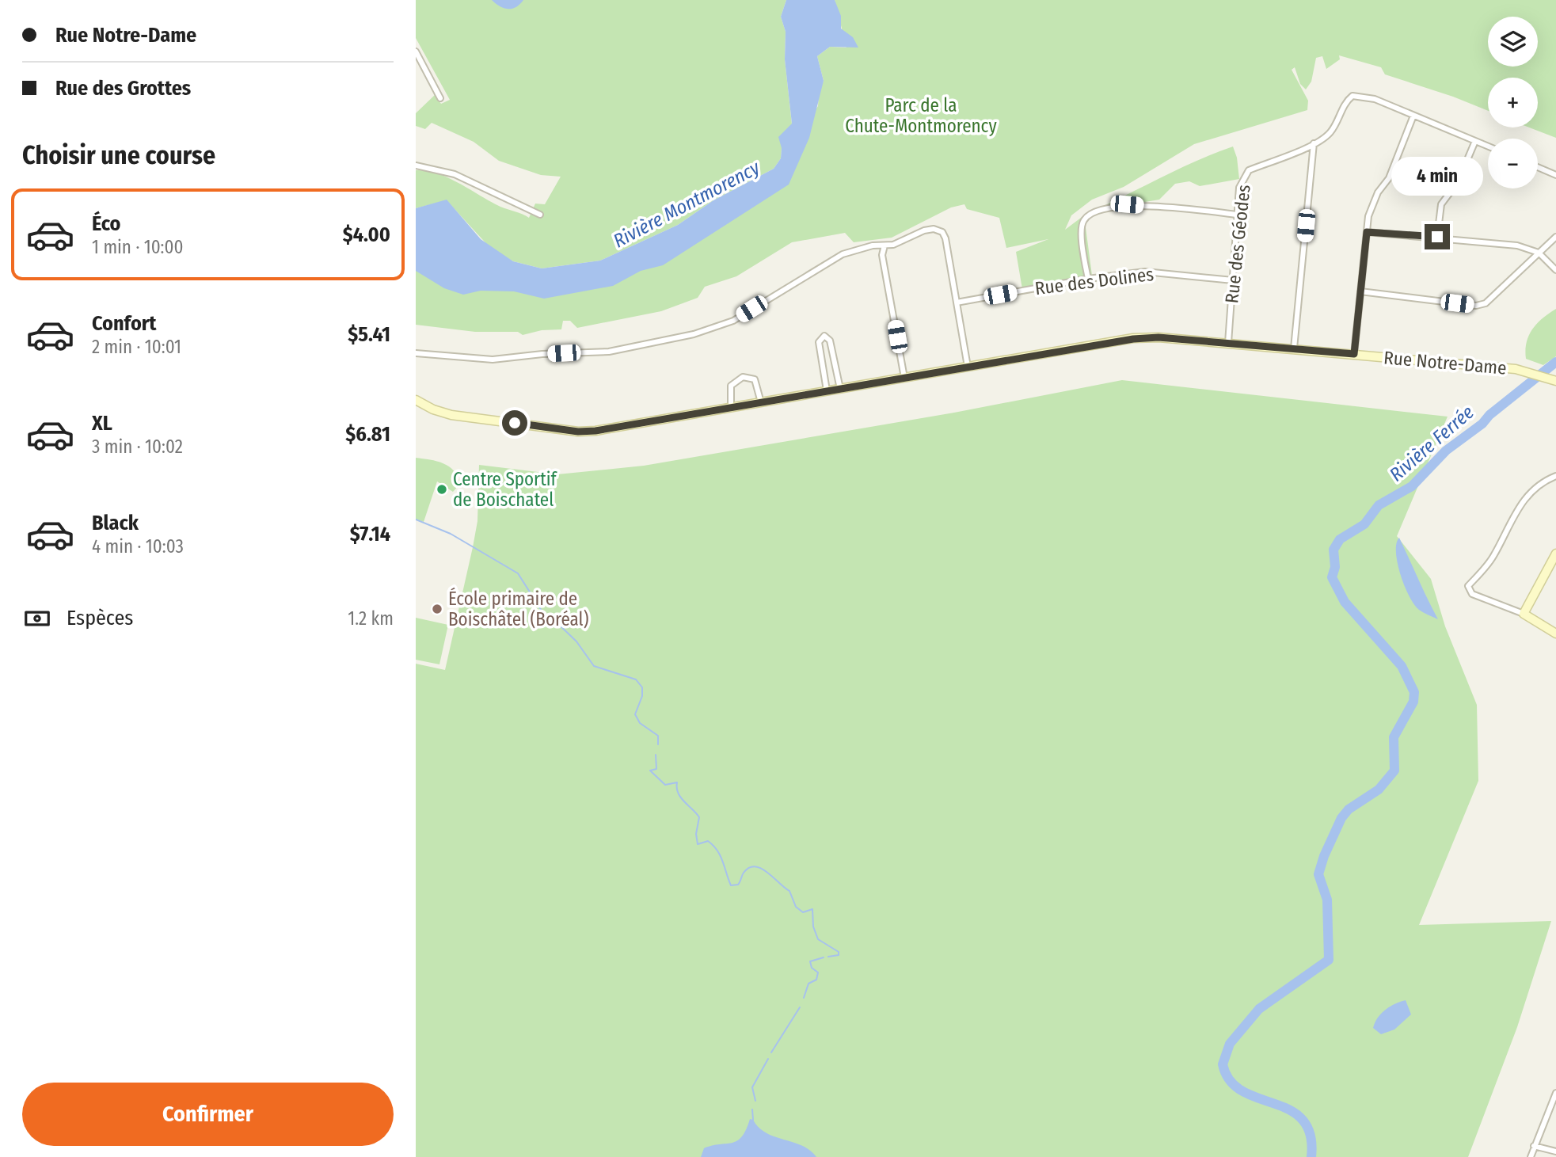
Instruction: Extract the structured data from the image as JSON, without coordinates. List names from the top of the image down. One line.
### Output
{"streets":{"street":["Rue des Géodes","Rue des Dolines","Rue Notre-Dame"]},"crossings":[["Rue des Géodes","Rue des Dolines"],["Rue des Géodes","Rue Notre-Dame"]],"water":["Rivière Montmorency","Rivière Ferrée"],"parks":["Parc de la Chute-Montmorency"],"places":["Centre Sportif de Boischatel","École primaire de Boischâtel (Boréal)"],"page":{"banner":["Rue Notre-Dame","Rue des Grottes"],"map_buttons":["+","−"],"heading":"Choisir une course","bubble":"4 min","list":[{"name":"Éco","note":"1 min · 10:00","value":"$4.00"},{"name":"Confort","note":"2 min · 10:01","value":"$5.41"},{"name":"XL","note":"3 min · 10:02","value":"$6.81"},{"name":"Black","note":"4 min · 10:03","value":"$7.14"}],"pay":["Espèces","1.2 km"],"buttons":"Confirmer"}}
